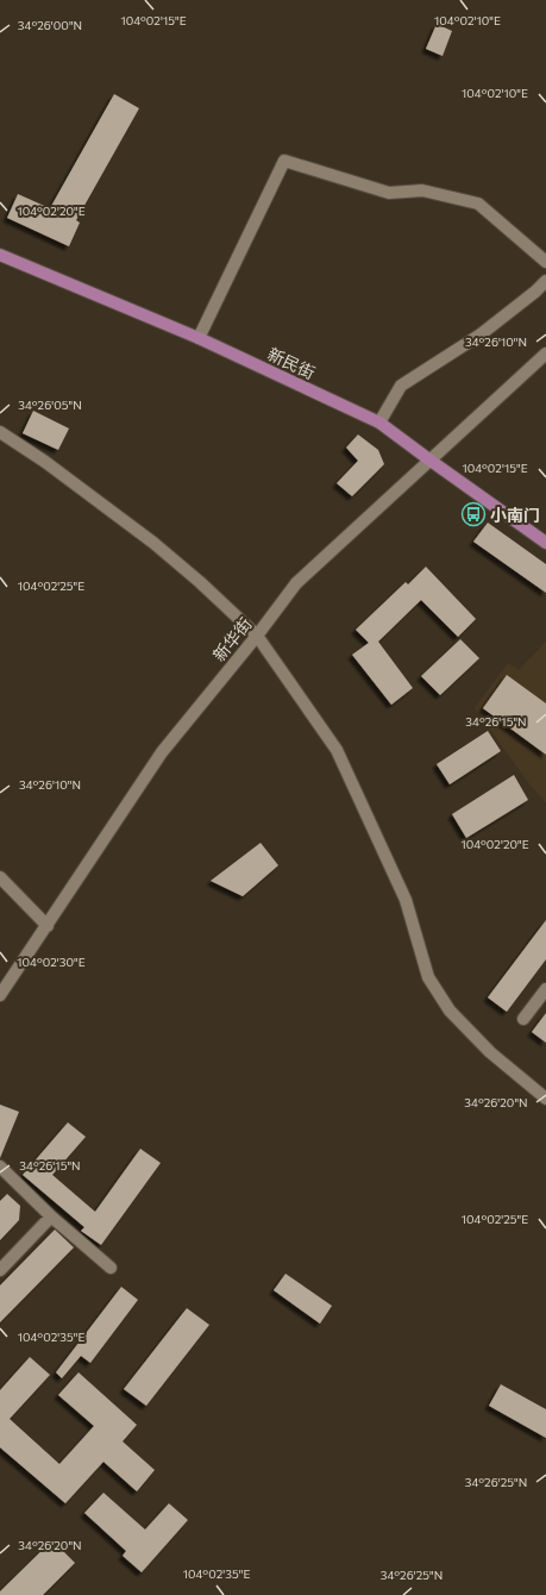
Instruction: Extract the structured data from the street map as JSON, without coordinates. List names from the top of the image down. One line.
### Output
{"streets":{"main road":["新民街"],"street":["新华街"]},"crossings":[["新民街","新华街"]],"places":{"bus stop":["小南门"]},"coordinates":["104°02'10\"E","104°02'15\"E","34°26'00\"N","104°02'20\"E","34°26'10\"N","34°26'05\"N","104°02'25\"E","34°26'15\"N","104°02'30\"E","34°26'20\"N","104°02'35\"E","34°26'25\"N"]}
